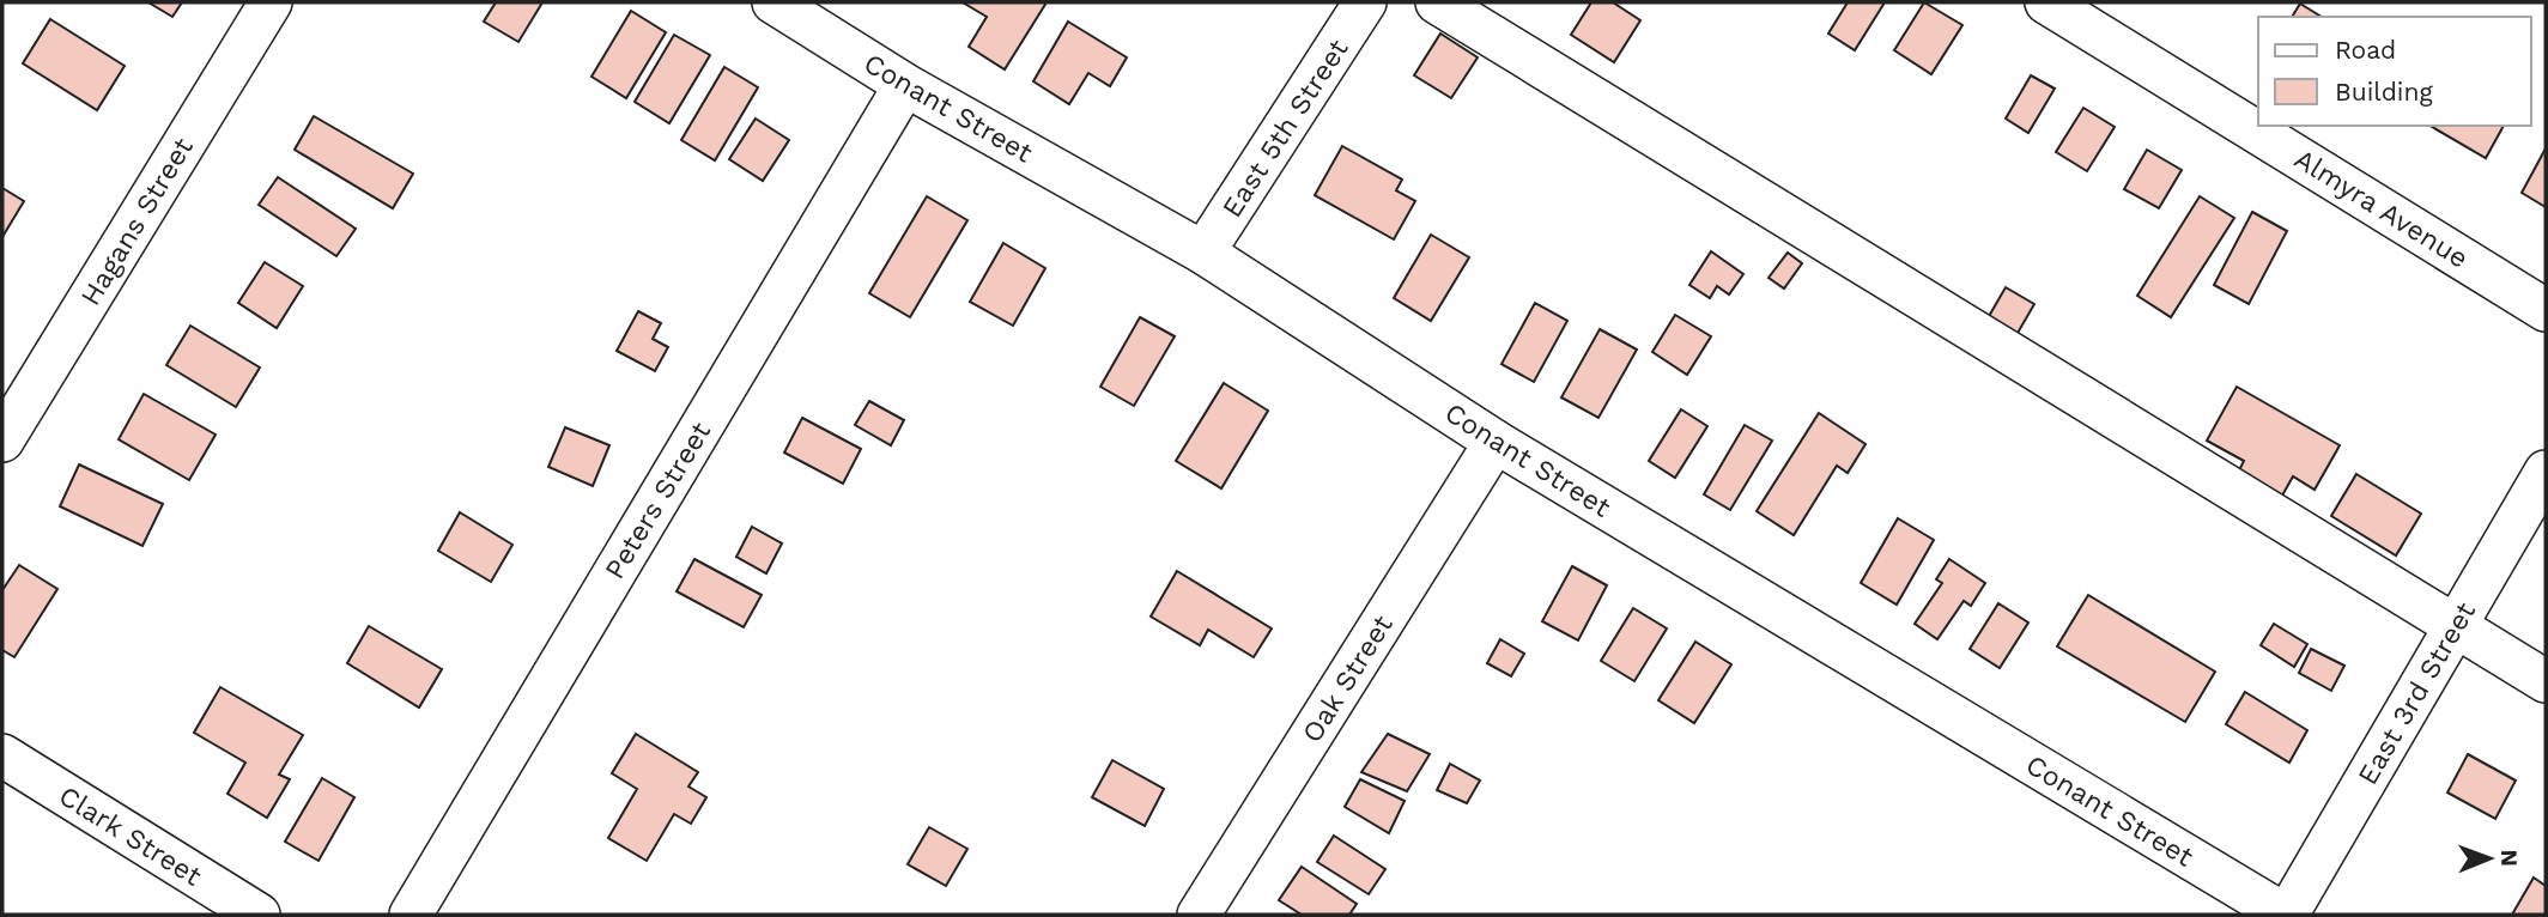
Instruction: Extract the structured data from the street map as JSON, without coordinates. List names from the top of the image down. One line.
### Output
{"streets":{"street":["Conant Street","East 5th Street","Almyra Avenue","Hagans Street","Peters Street","Oak Street","East 3rd Street","Clark Street"]},"crossings":[["Conant Street","East 5th Street"],["Conant Street","Peters Street"],["Conant Street","Oak Street"],["Conant Street","East 3rd Street"]],"legend":["Road","Building"],"north":"right"}
